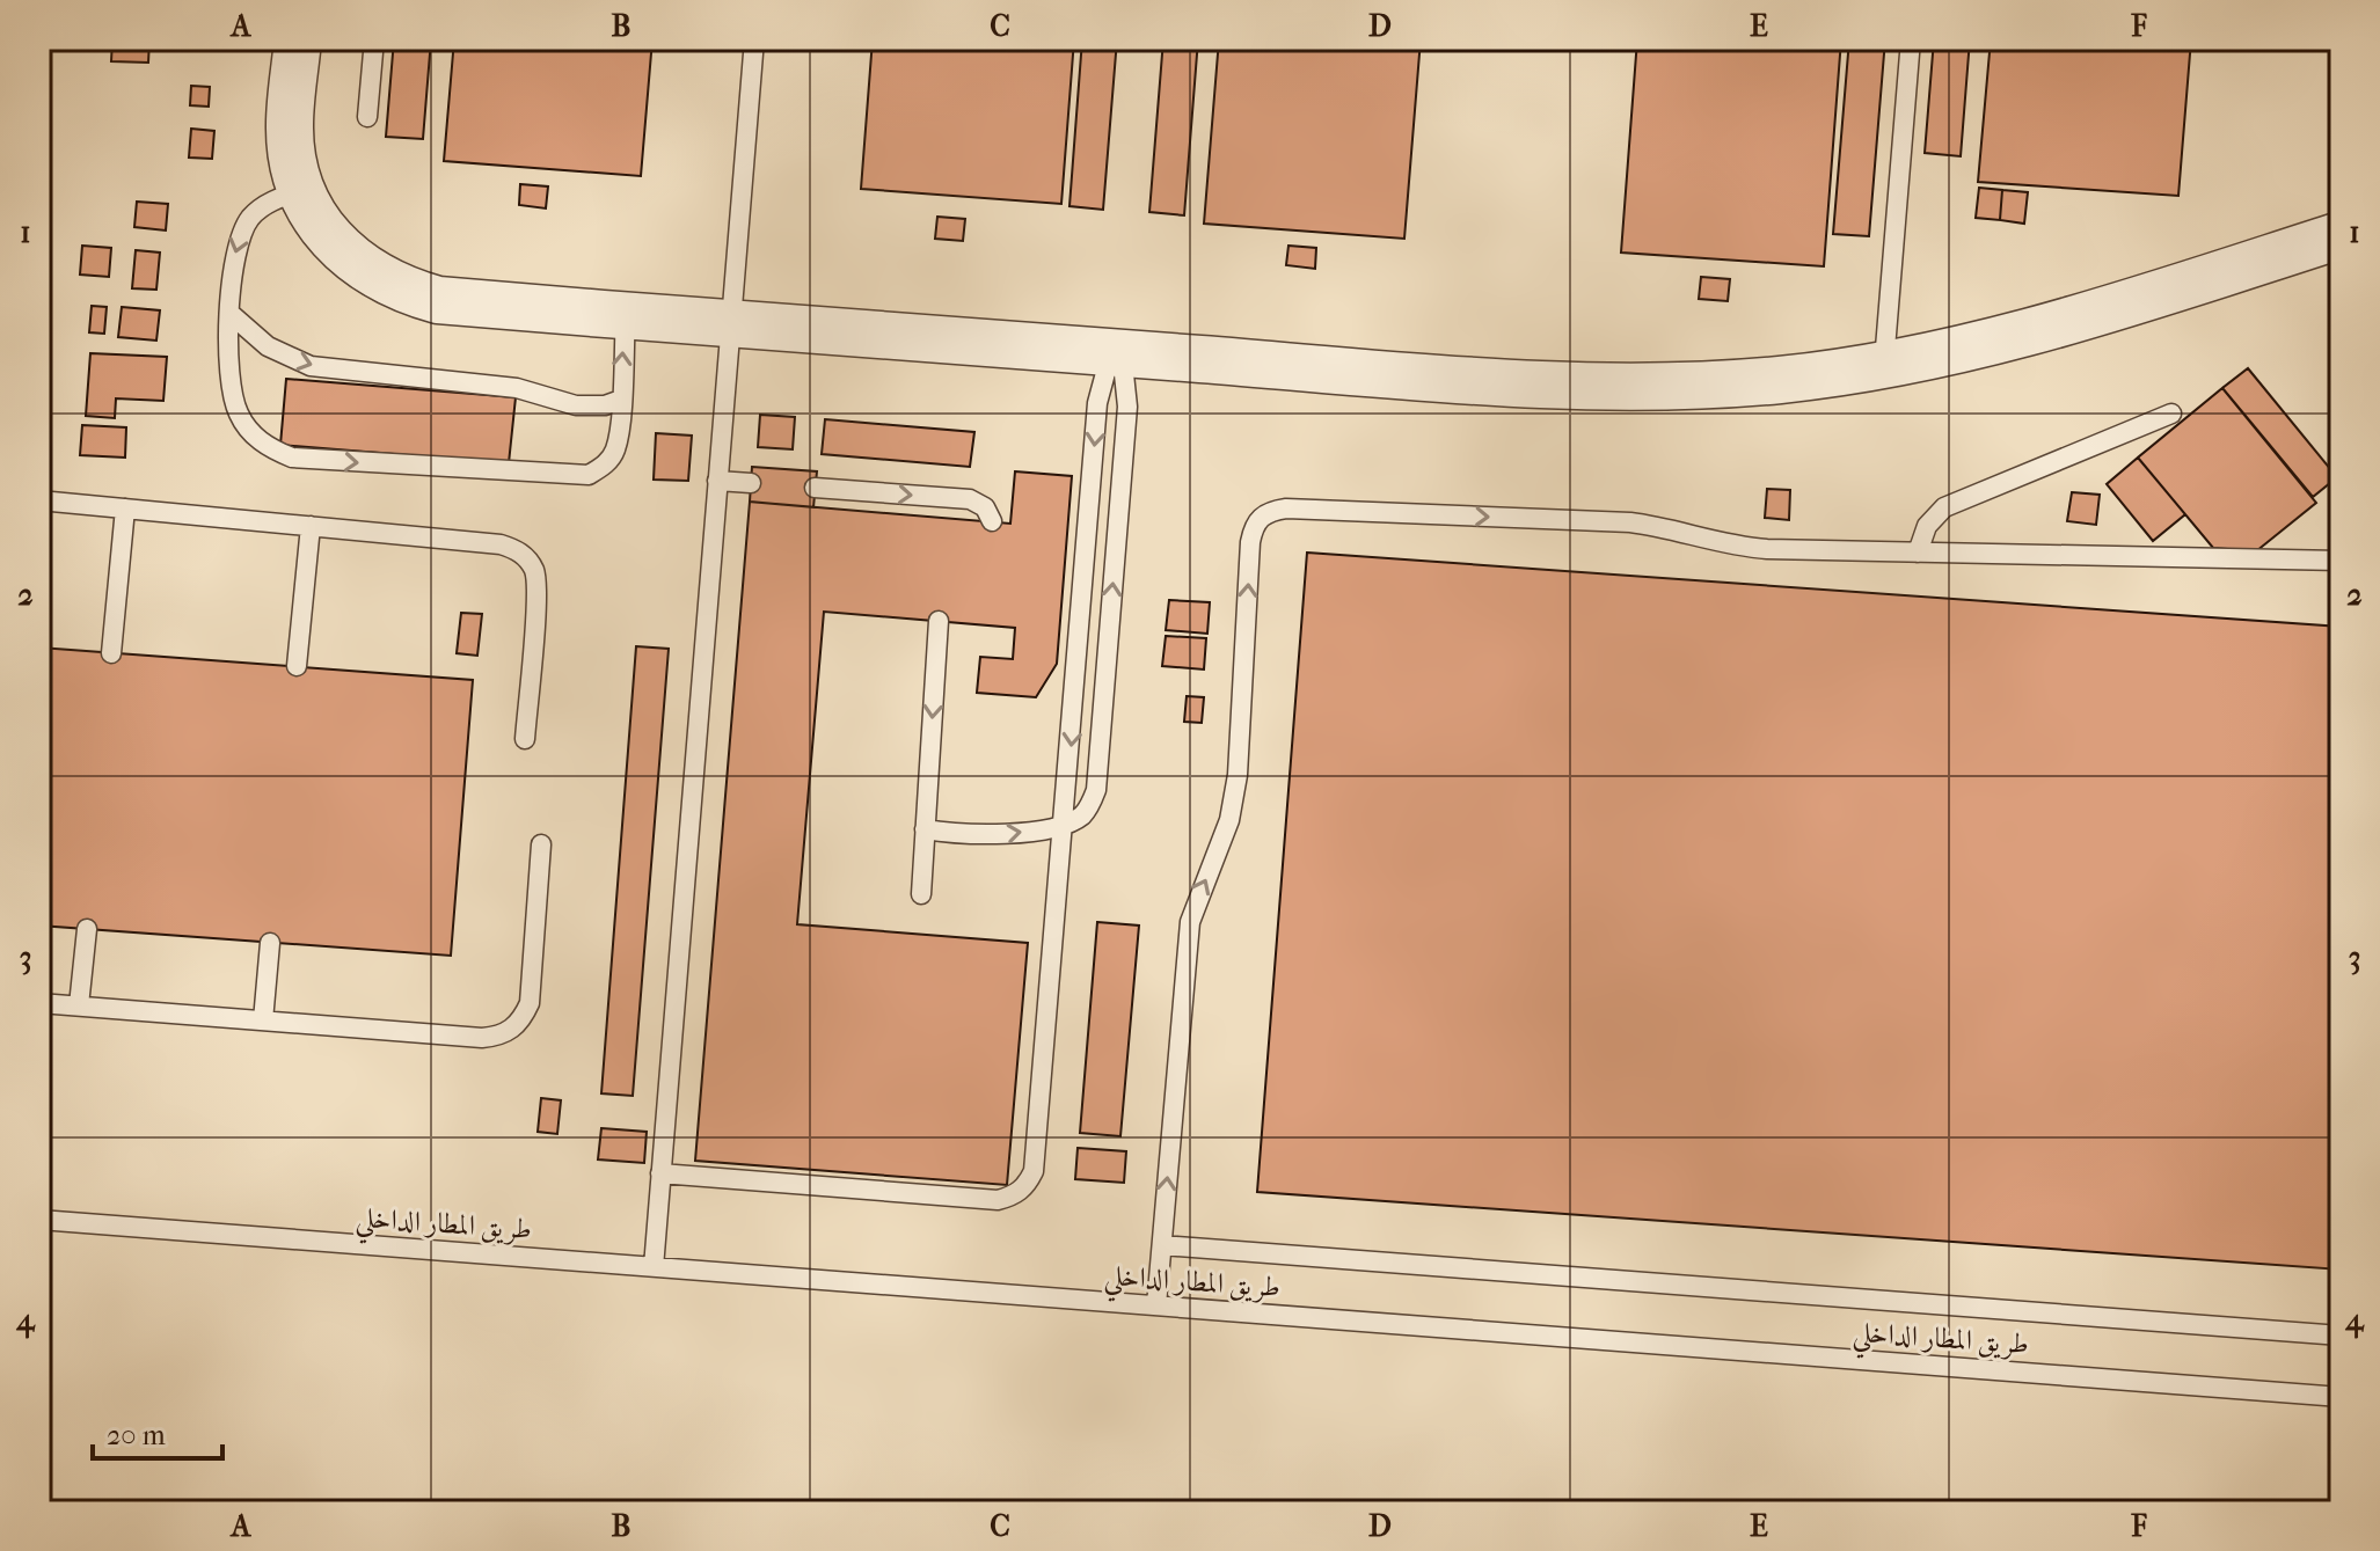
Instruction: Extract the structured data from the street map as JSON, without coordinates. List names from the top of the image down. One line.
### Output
{"streets":{"lane":["طريق المطار الداخلي"]},"scale_bar":"20 m","grid":{"columns":["A","B","C","D","E","F"],"rows":["1","2","3","4"]}}
